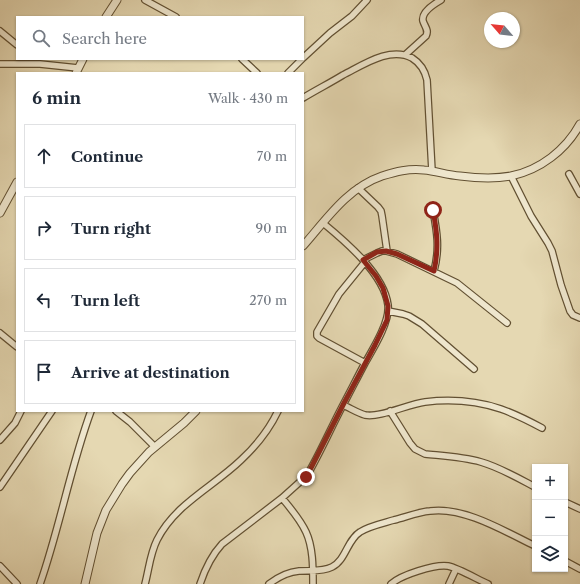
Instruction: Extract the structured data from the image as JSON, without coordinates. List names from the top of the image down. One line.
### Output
{"north":"top left","page":{"search":"Search here","heading":["6 min","Walk · 430 m"],"list":[["Continue","70 m"],["Turn right","90 m"],["Turn left","270 m"],"Arrive at destination"],"map_buttons":["+","−"]}}
